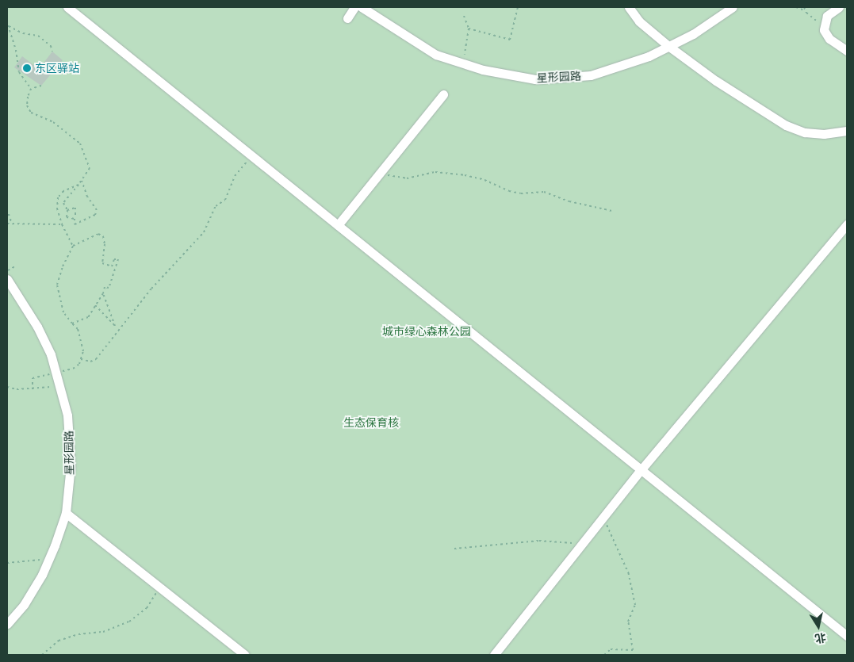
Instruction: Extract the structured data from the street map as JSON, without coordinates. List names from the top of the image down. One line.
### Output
{"streets":{"street":["星形园路"]},"parks":["城市绿心森林公园","生态保育核"],"places":["东区驿站"],"north":"bottom"}
